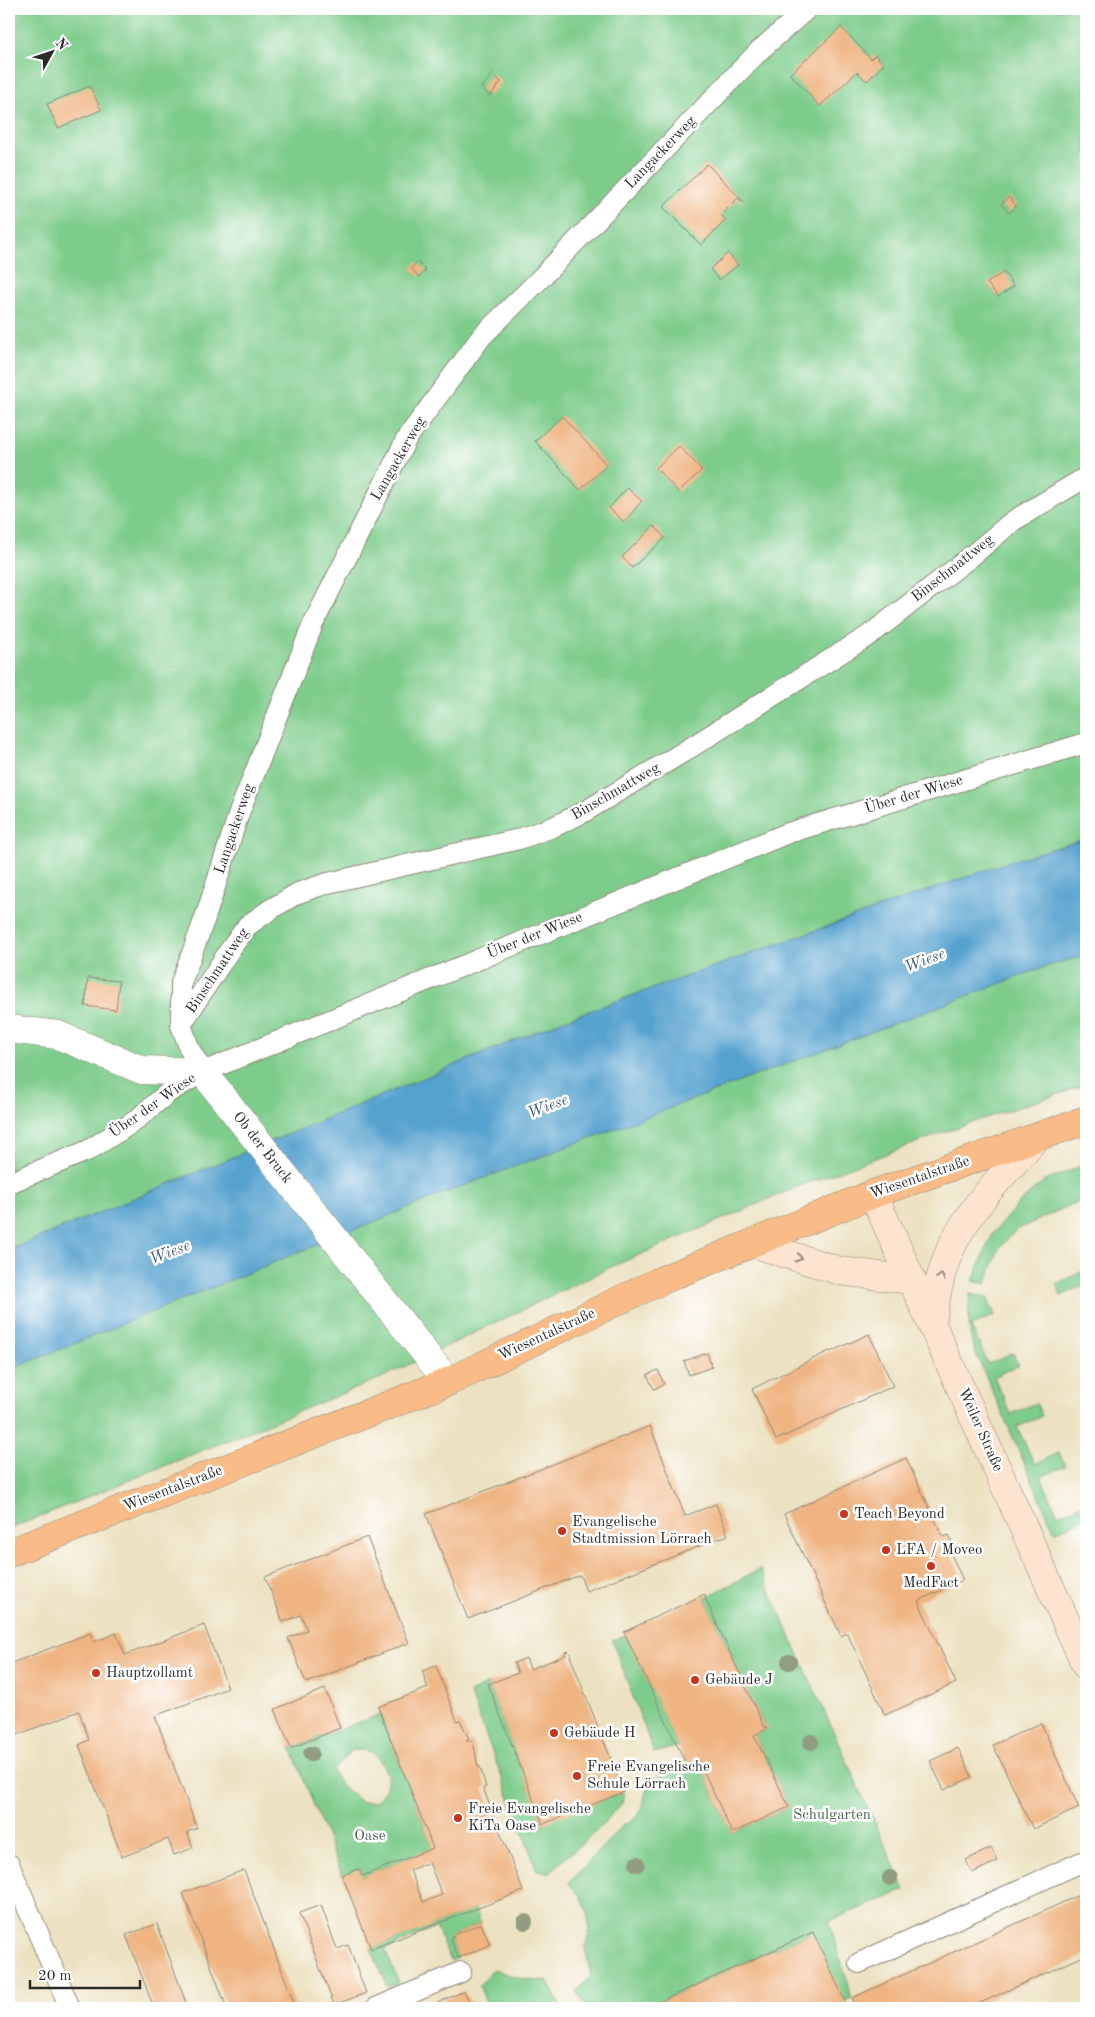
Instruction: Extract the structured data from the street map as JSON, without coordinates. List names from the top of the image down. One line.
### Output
{"streets":{"main road":["Wiesentalstraße"],"street":["Ob der Bruck","Weiler Straße"],"lane":["Langackerweg","Binschmattweg","Über der Wiese"]},"crossings":[["Langackerweg","Binschmattweg"],["Binschmattweg","Über der Wiese"],["Binschmattweg","Ob der Bruck"],["Über der Wiese","Ob der Bruck"],["Ob der Bruck","Wiesentalstraße"],["Wiesentalstraße","Weiler Straße"]],"water":["Wiese"],"parks":["Schulgarten","Oase"],"places":["Teach Beyond","Evangelische Stadtmission Lörrach","LFA / Moveo","MedFact","Hauptzollamt","Gebäude J","Gebäude H","Freie Evangelische Schule Lörrach","Freie Evangelische KiTa Oase"],"scale_bar":"20 m","north":"top right"}
